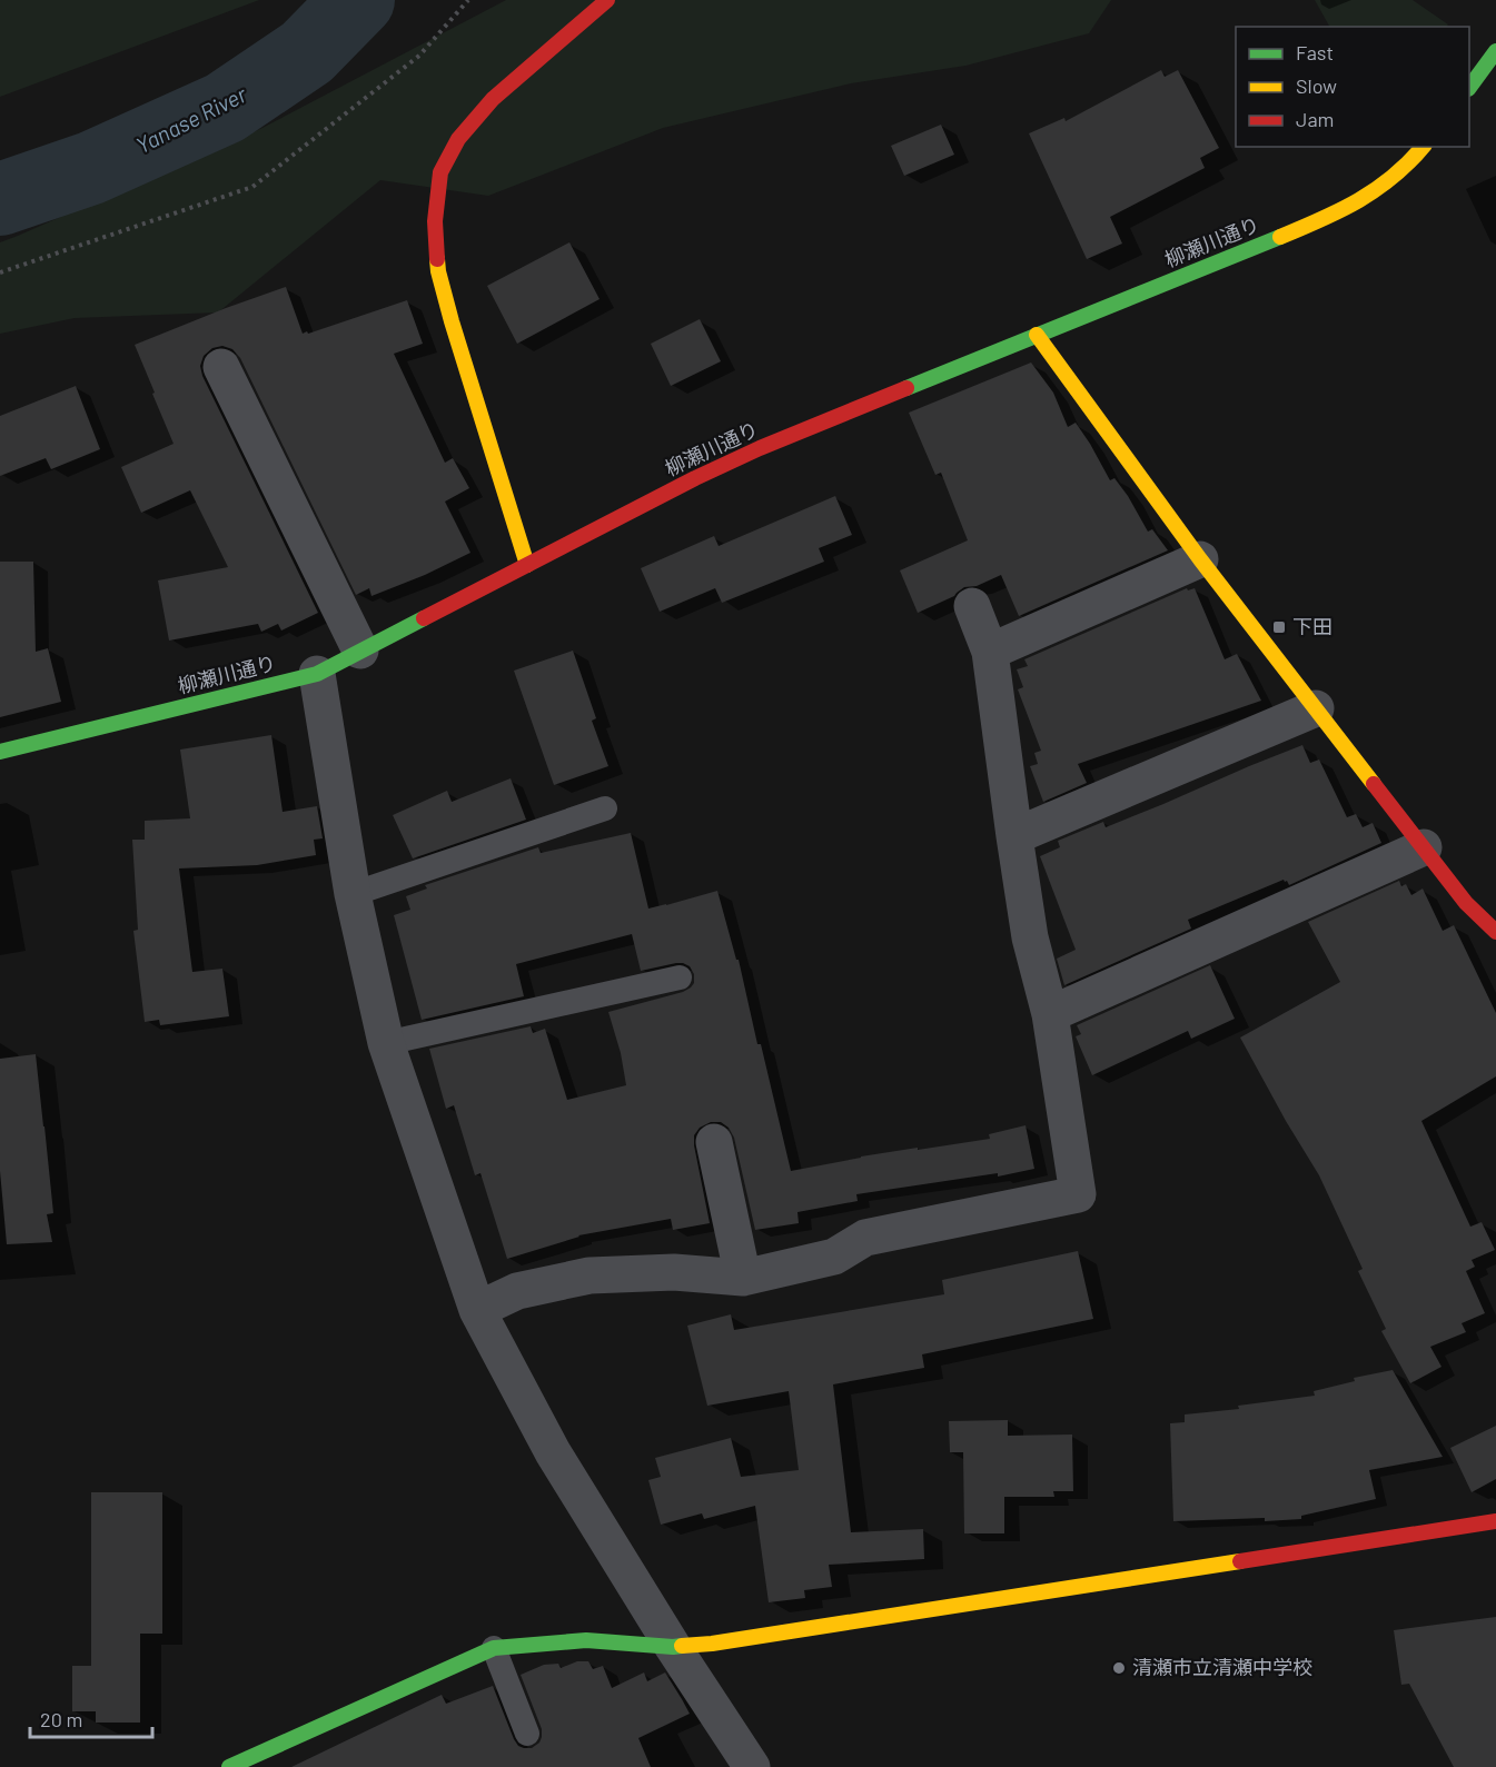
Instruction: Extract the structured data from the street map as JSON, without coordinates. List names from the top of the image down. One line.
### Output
{"streets":{"street":["柳瀬川通り"]},"water":["Yanase River"],"places":{"transit":["下田"],"other":["清瀬市立清瀬中学校"]},"legend":["Fast","Slow","Jam"],"scale_bar":"20 m"}
